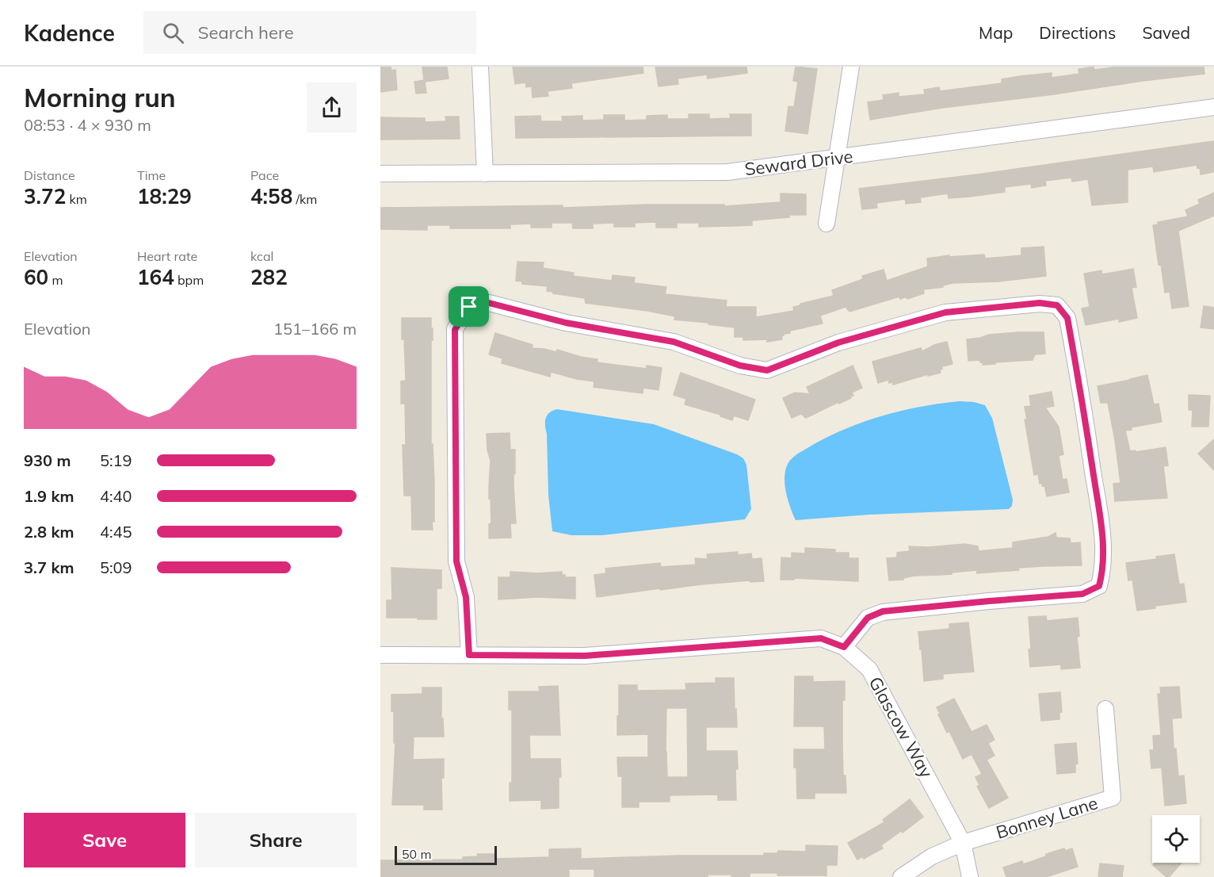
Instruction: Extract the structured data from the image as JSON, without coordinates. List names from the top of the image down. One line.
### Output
{"streets":{"street":["Seward Drive","Glascow Way","Bonney Lane"]},"crossings":[["Glascow Way","Bonney Lane"]],"scale_bar":"50 m","page":{"header":"Kadence","search":"Search here","nav":["Map","Directions","Saved"],"heading":["Morning run","08:53 · 4 × 930 m"],"stats":[["Distance","3.72 km"],["Time","18:29"],["Pace","4:58 /km"],["Elevation","60 m"],["Heart rate","164 bpm"],["kcal","282"]],"chart":["Elevation","151–166 m"],"list":[{"name":"930 m","note":"5:19"},{"name":"1.9 km","note":"4:40"},{"name":"2.8 km","note":"4:45"},{"name":"3.7 km","note":"5:09"}],"buttons":["Save","Share"],"scale":"50 m"}}
